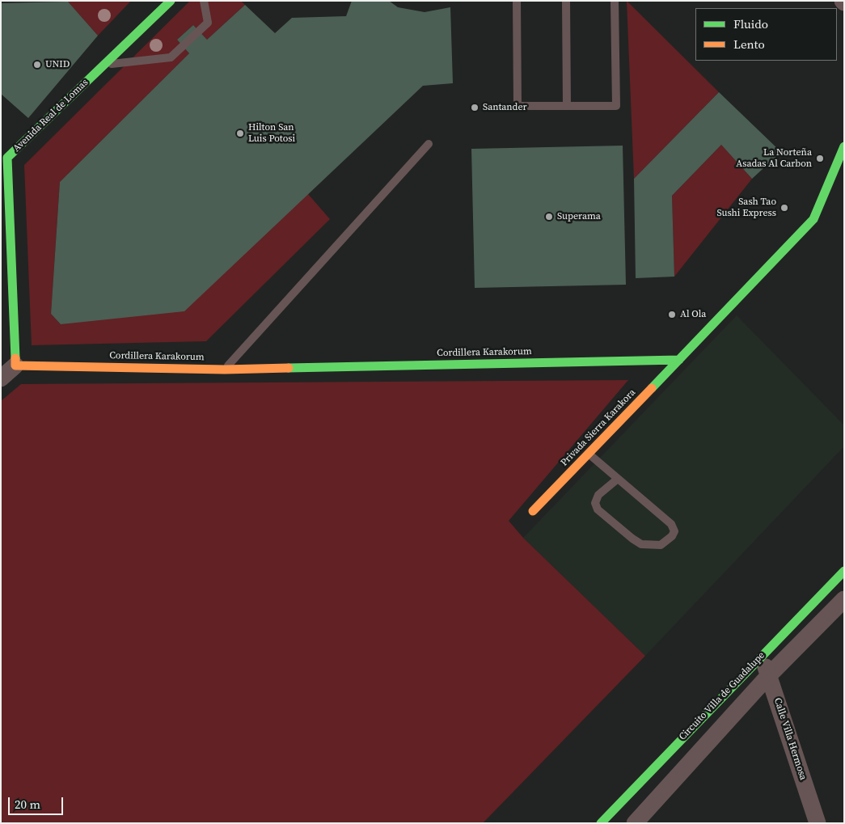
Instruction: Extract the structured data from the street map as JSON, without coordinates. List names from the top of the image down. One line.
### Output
{"streets":{"street":["Avenida Real de Lomas","Cordillera Karakorum","Privada Sierra Karakora","Circuito Villa de Guadalupe","Calle Villa Hermosa"]},"crossings":[["Avenida Real de Lomas","Cordillera Karakorum"],["Cordillera Karakorum","Privada Sierra Karakora"],["Circuito Villa de Guadalupe","Calle Villa Hermosa"]],"places":["UNID","Santander","Hilton San Luis Potosi","La Norteña Asadas Al Carbon","Sash Tao Sushi Express","Superama","Al Ola"],"legend":["Fluido","Lento"],"scale_bar":"20 m"}
